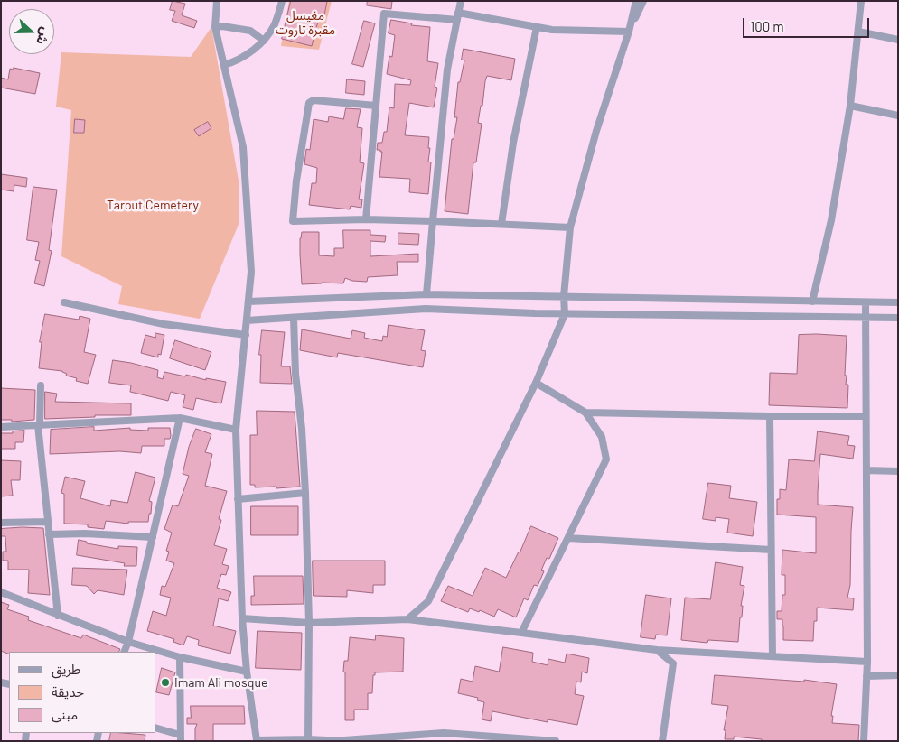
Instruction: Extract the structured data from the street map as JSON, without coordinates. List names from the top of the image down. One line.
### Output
{"parks":["مغيسل مقبرة تاروت","Tarout Cemetery"],"places":["Imam Ali mosque"],"legend":["طريق","حديقة","مبنى"],"scale_bar":"100 m","north":"right"}
